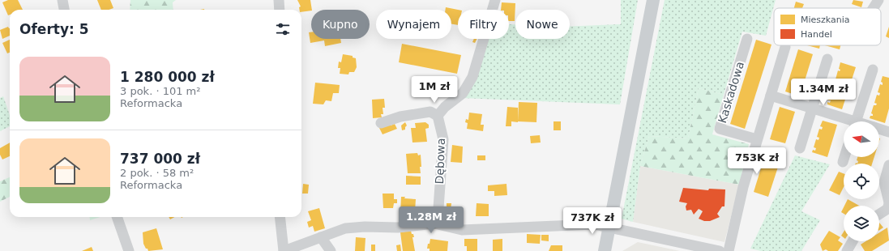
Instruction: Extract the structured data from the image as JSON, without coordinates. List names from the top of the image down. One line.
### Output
{"streets":{"street":["Kaskadowa","Dębowa"]},"legend":["Mieszkania","Handel"],"north":"left","page":{"chip":["Kupno","Wynajem","Filtry","Nowe"],"heading":"Oferty: 5","list":[{"name":"1 280 000 zł","note":"3 pok. · 101 m² · Reformacka"},{"name":"737 000 zł","note":"2 pok. · 58 m² · Reformacka"}],"price":["1M zł","1.34M zł","753K zł","1.28M zł","737K zł"]}}
